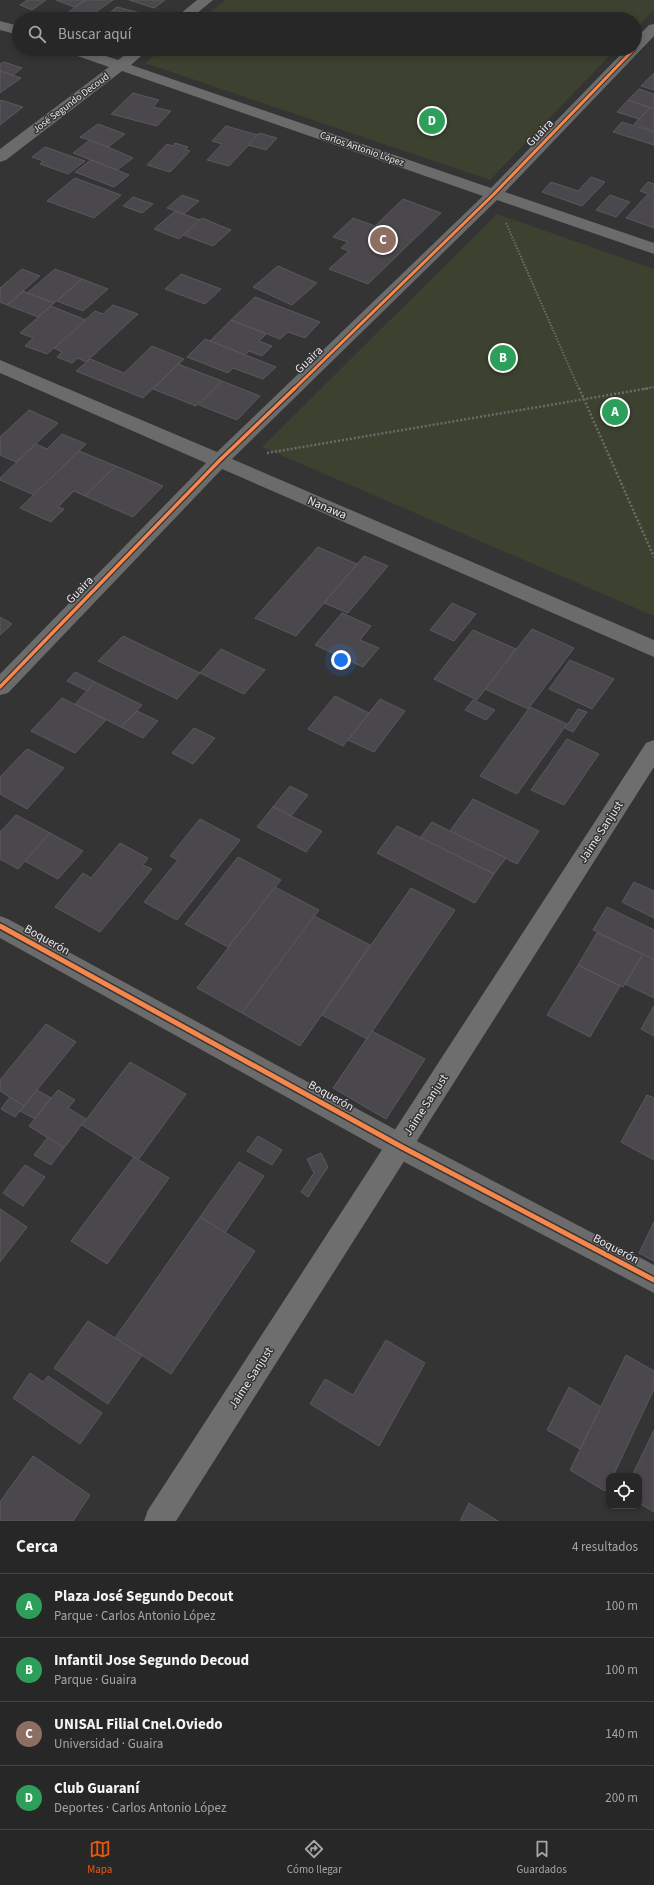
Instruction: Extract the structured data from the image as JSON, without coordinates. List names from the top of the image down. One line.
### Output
{"streets":{"main road":["Jaime Sanjust"],"street":["José Segundo Decoud","Guaira","Carlos Antonio López","Nanawa","Boquerón"]},"crossings":[["José Segundo Decoud","Carlos Antonio López"],["Guaira","Carlos Antonio López"],["Guaira","Nanawa"],["Jaime Sanjust","Boquerón"]],"page":{"search":"Buscar aquí","pins":["D","C","B","A"],"heading":["Cerca","4 resultados"],"list":[{"mark":"A","name":"Plaza José Segundo Decout","note":"Parque · Carlos Antonio López","value":"100 m"},{"mark":"B","name":"Infantil Jose Segundo Decoud","note":"Parque · Guaira","value":"100 m"},{"mark":"C","name":"UNISAL Filial Cnel.Oviedo","note":"Universidad · Guaira","value":"140 m"},{"mark":"D","name":"Club Guaraní","note":"Deportes · Carlos Antonio López","value":"200 m"}],"nav":["Mapa","Cómo llegar","Guardados"]}}
